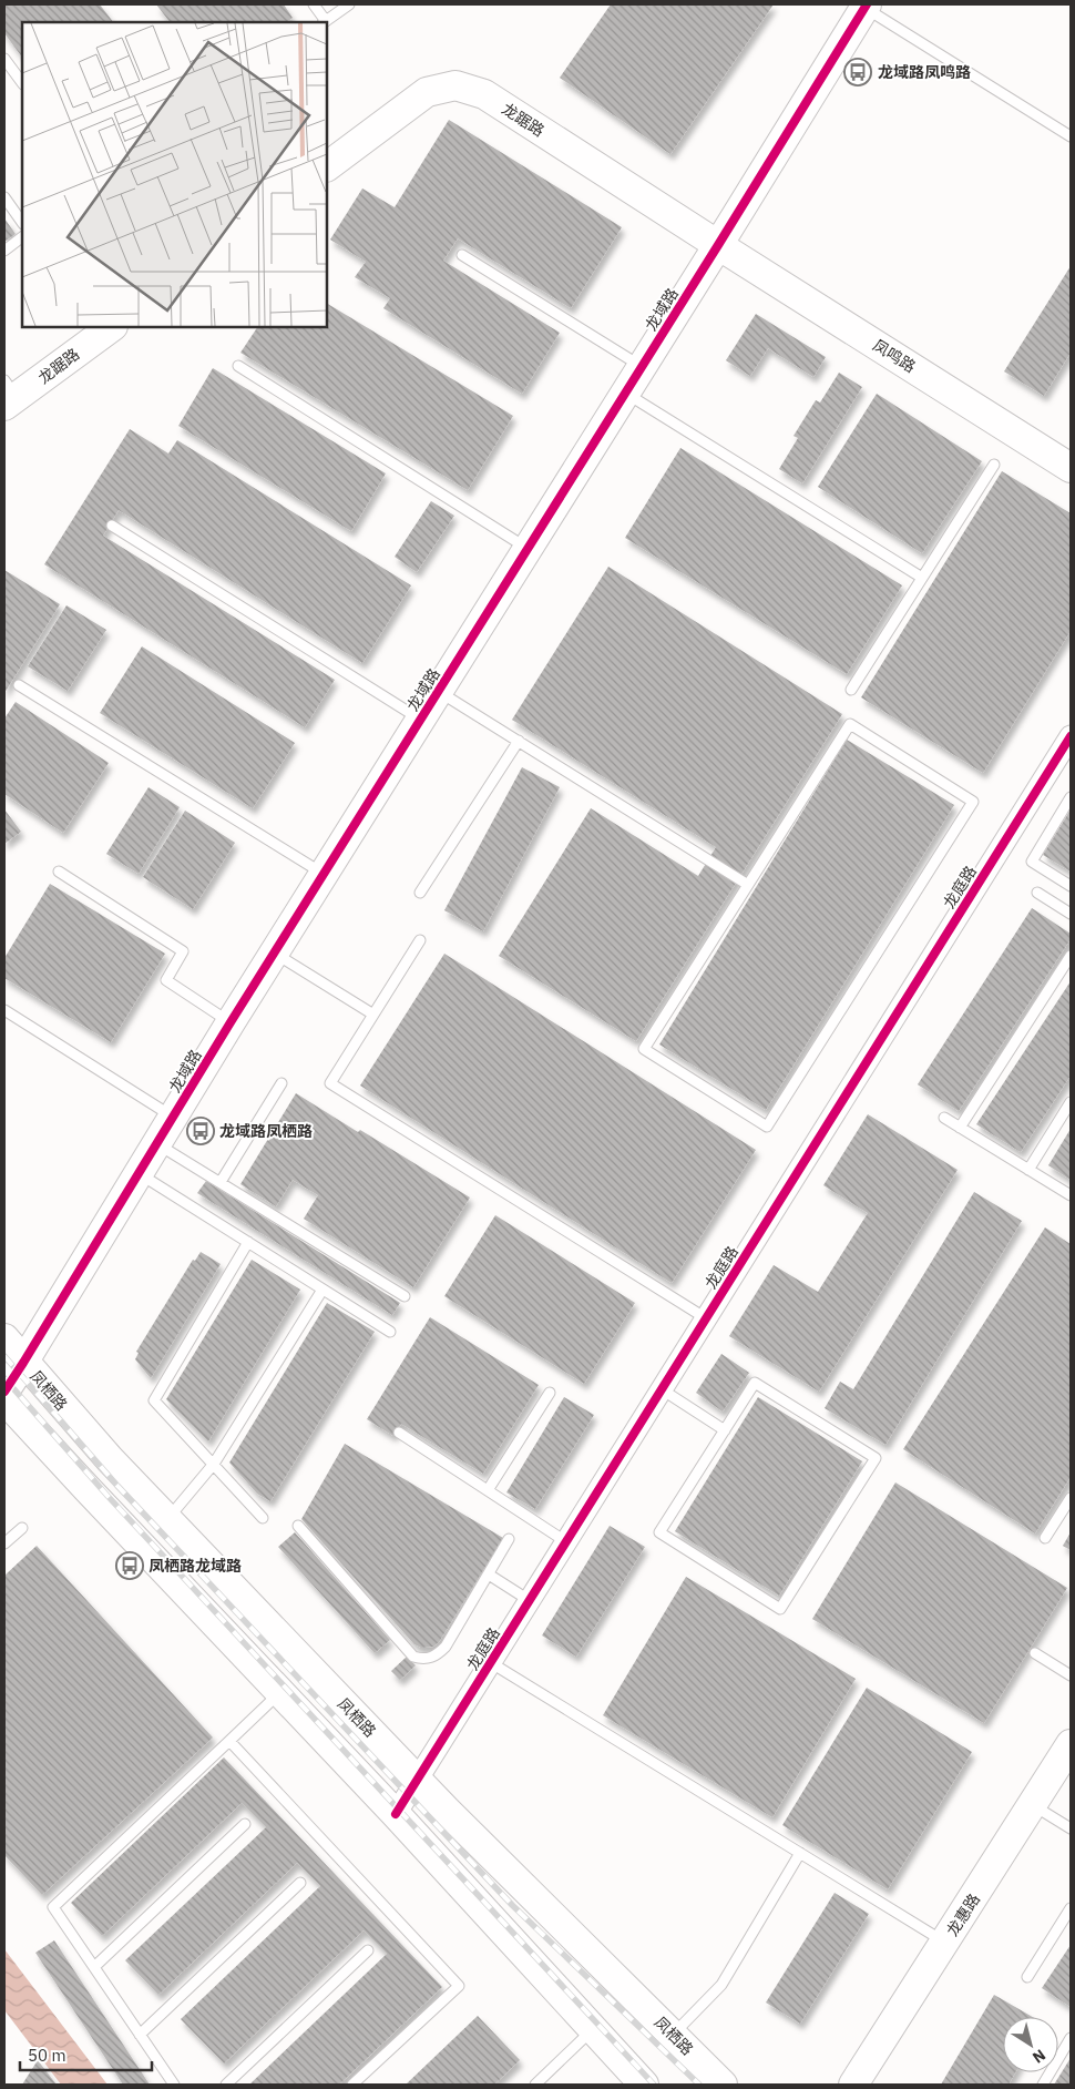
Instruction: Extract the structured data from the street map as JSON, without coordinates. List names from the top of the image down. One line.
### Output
{"streets":{"street":["龙踞路","龙域路","凤鸣路","龙庭路","凤栖路","龙惠路"]},"crossings":[["龙踞路","龙域路"],["龙踞路","凤鸣路"],["龙域路","凤鸣路"],["龙域路","凤栖路"],["龙庭路","凤栖路"]],"places":{"bus stop":["龙域路凤鸣路","龙域路凤栖路","凤栖路龙域路"]},"scale_bar":"50 m","north":"bottom right"}
